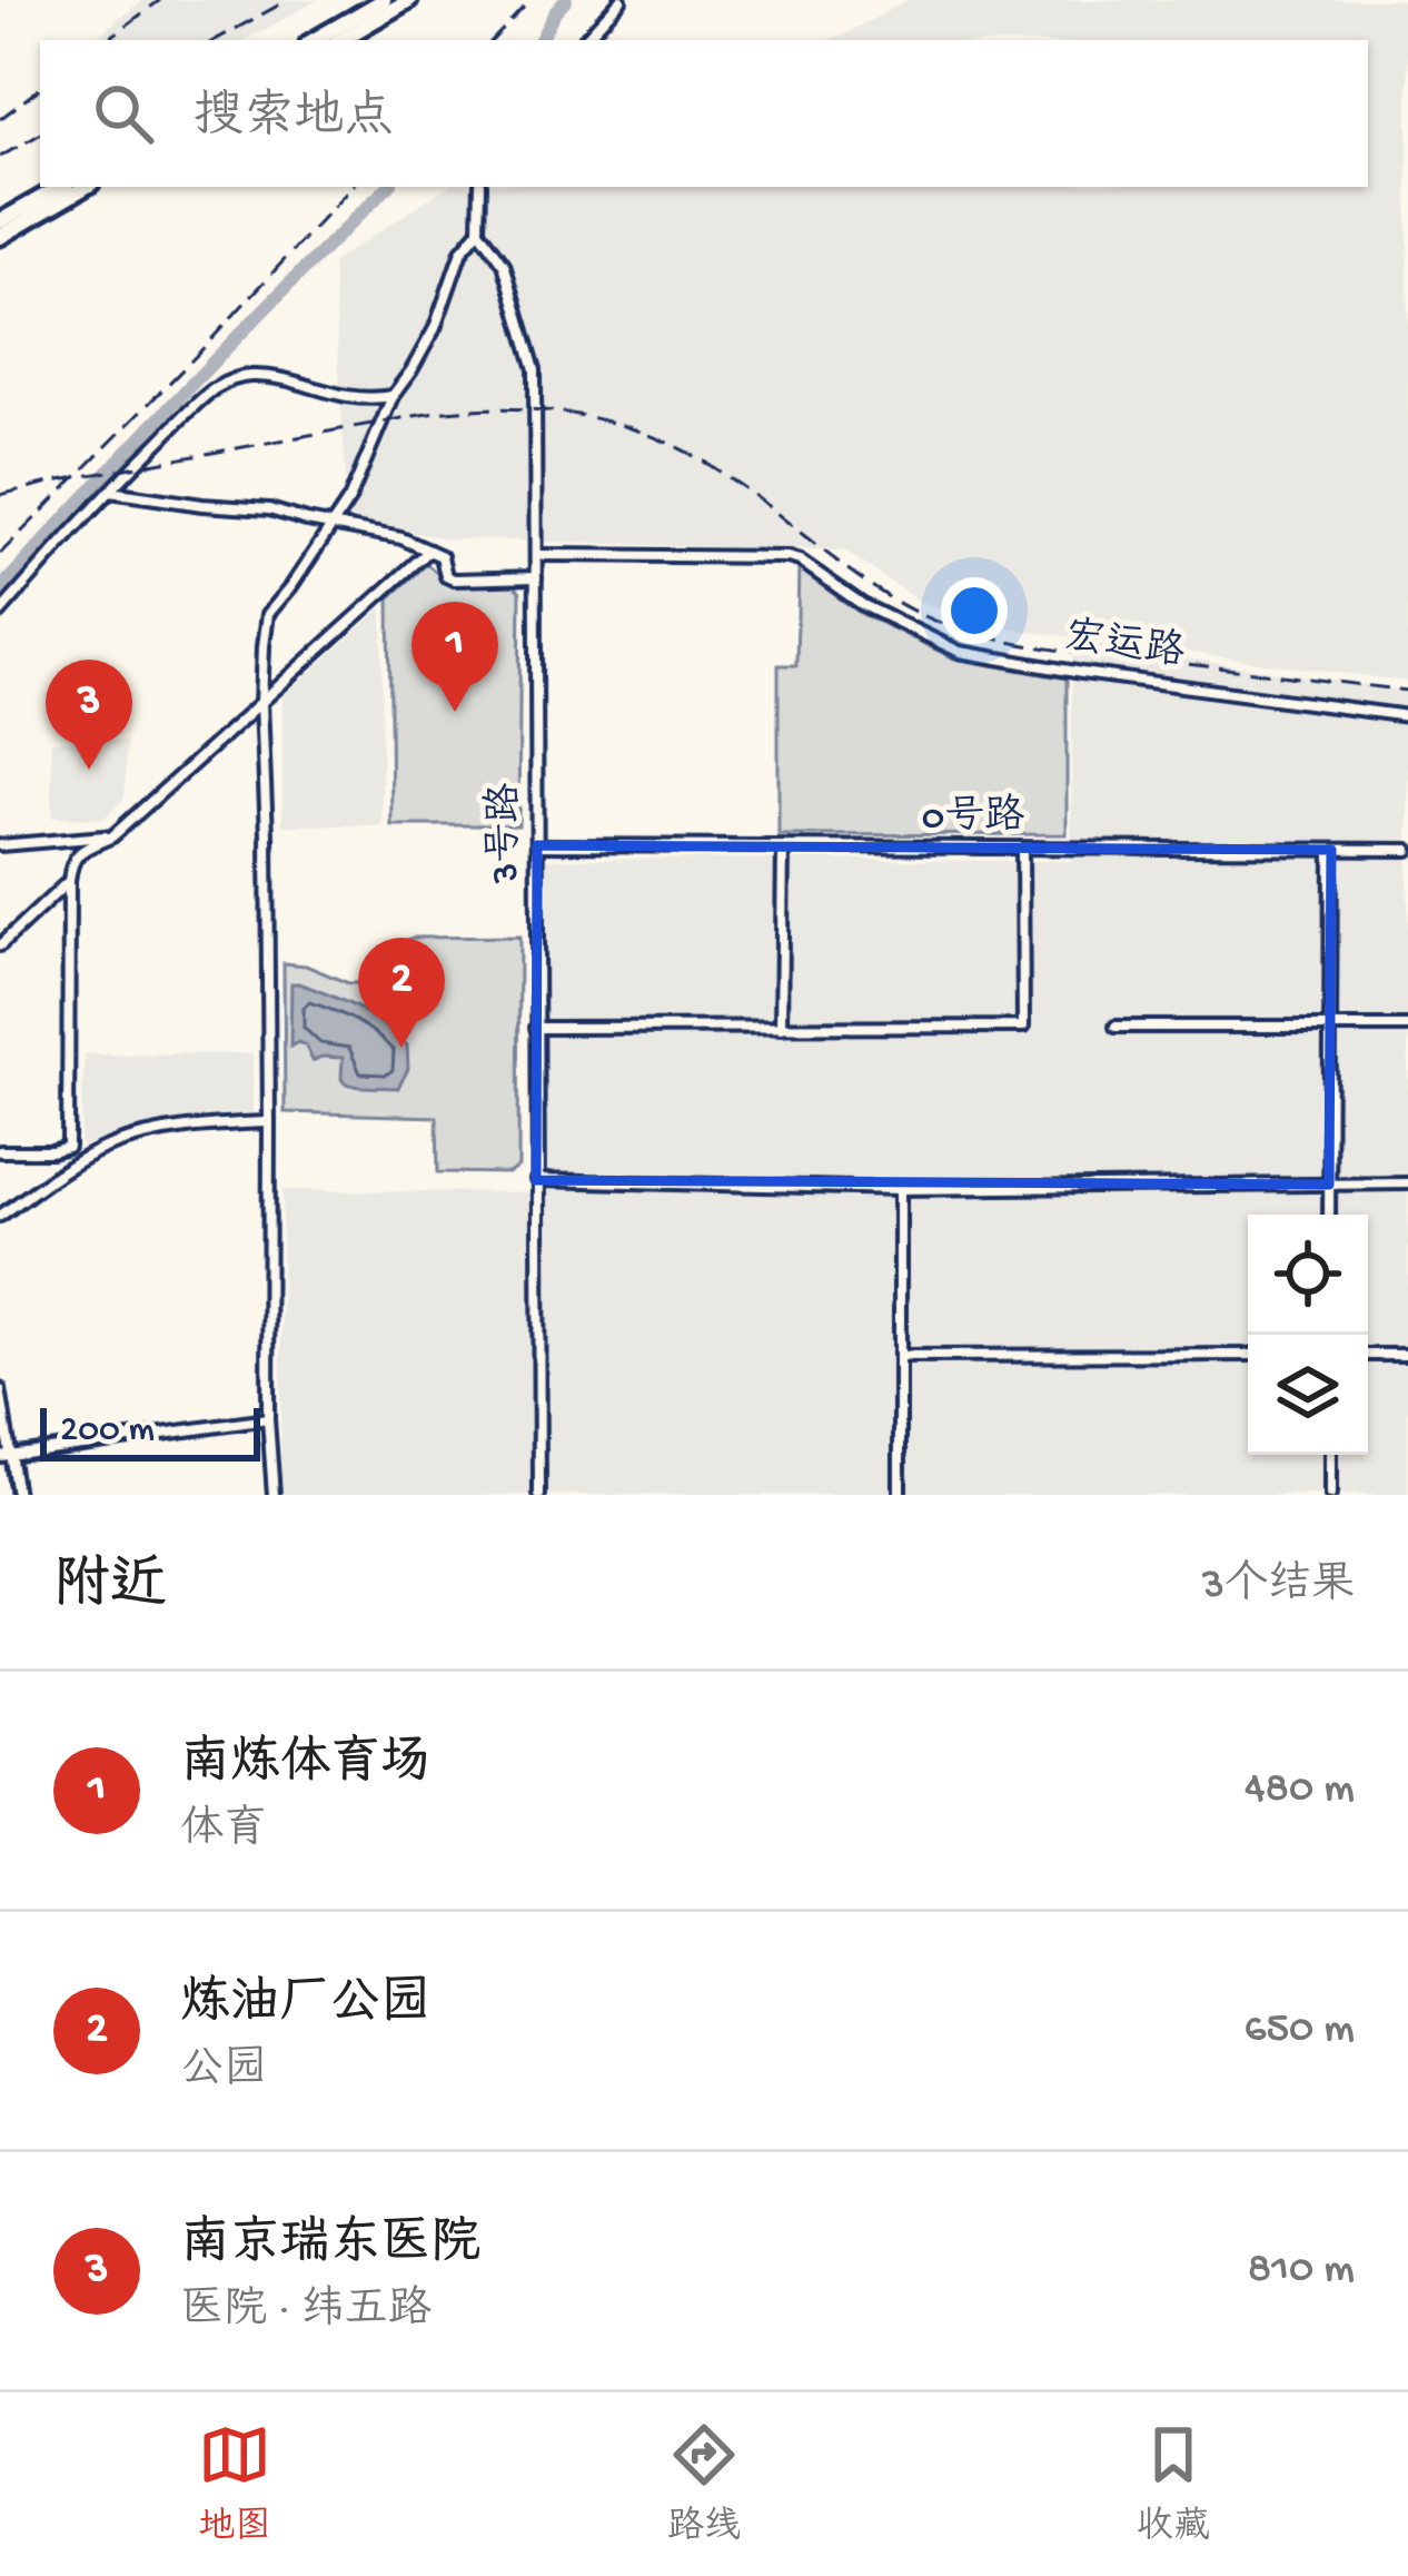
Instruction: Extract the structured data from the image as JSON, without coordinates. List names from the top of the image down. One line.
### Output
{"streets":{"street":["宏运路","0号路","3号路"]},"crossings":[["宏运路","3号路"],["0号路","3号路"]],"scale_bar":"200 m","page":{"search":"搜索地点","pins":["1","3","2"],"scale":"200 m","heading":["附近","3个结果"],"list":[{"mark":"1","name":"南炼体育场","note":"体育","value":"480 m"},{"mark":"2","name":"炼油厂公园","note":"公园","value":"650 m"},{"mark":"3","name":"南京瑞东医院","note":"医院 · 纬五路","value":"810 m"}],"nav":["地图","路线","收藏"]}}
